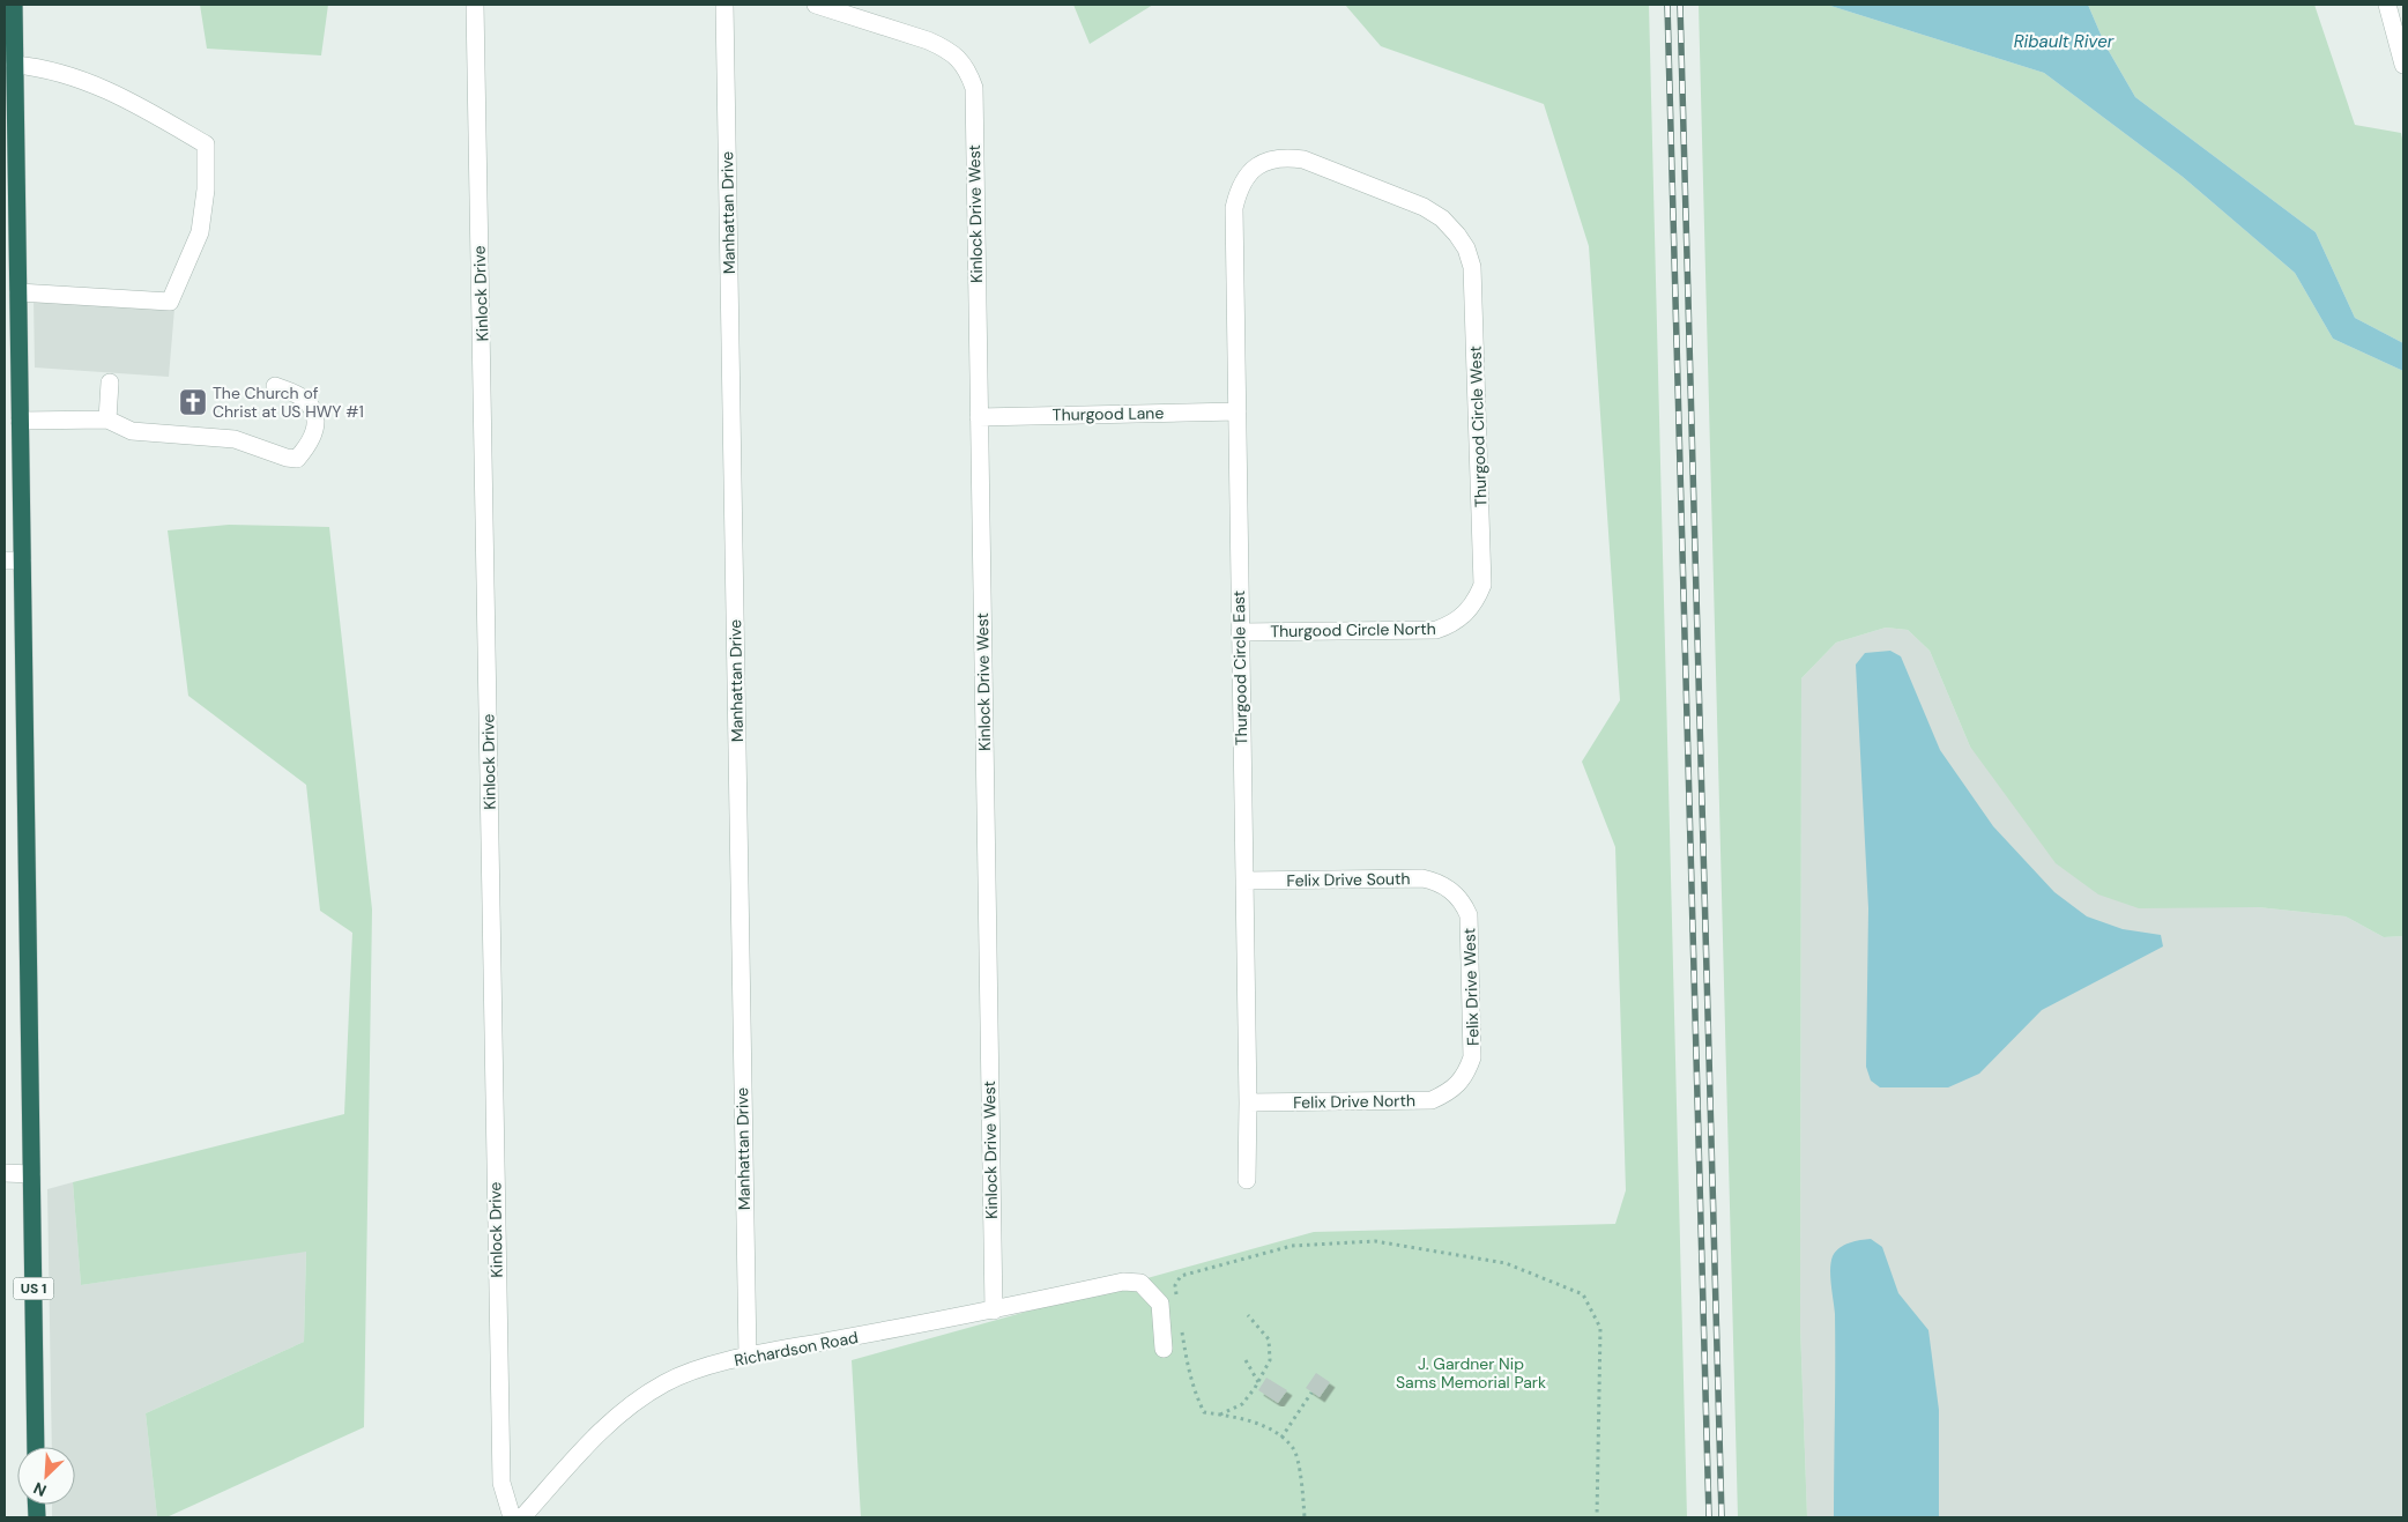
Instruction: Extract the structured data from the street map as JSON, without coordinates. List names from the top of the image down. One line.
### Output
{"streets":{"highway":["US 1"],"street":["Manhattan Drive","Kinlock Drive West","Kinlock Drive","Thurgood Lane","Thurgood Circle West","Thurgood Circle North","Thurgood Circle East","Felix Drive South","Felix Drive West","Felix Drive North","Richardson Road"]},"crossings":[["Manhattan Drive","Richardson Road"],["Kinlock Drive West","Thurgood Lane"],["Kinlock Drive West","Richardson Road"],["Thurgood Lane","Thurgood Circle East"],["Thurgood Circle West","Thurgood Circle North"],["Thurgood Circle West","Thurgood Circle East"],["Thurgood Circle North","Thurgood Circle East"],["Thurgood Circle East","Felix Drive South"],["Thurgood Circle East","Felix Drive North"],["Felix Drive South","Felix Drive West"],["Felix Drive West","Felix Drive North"]],"water":["Ribault River"],"parks":["J. Gardner Nip Sams Memorial Park"],"places":{"church":["The Church of Christ at US HWY #1"]},"north":"bottom left"}
